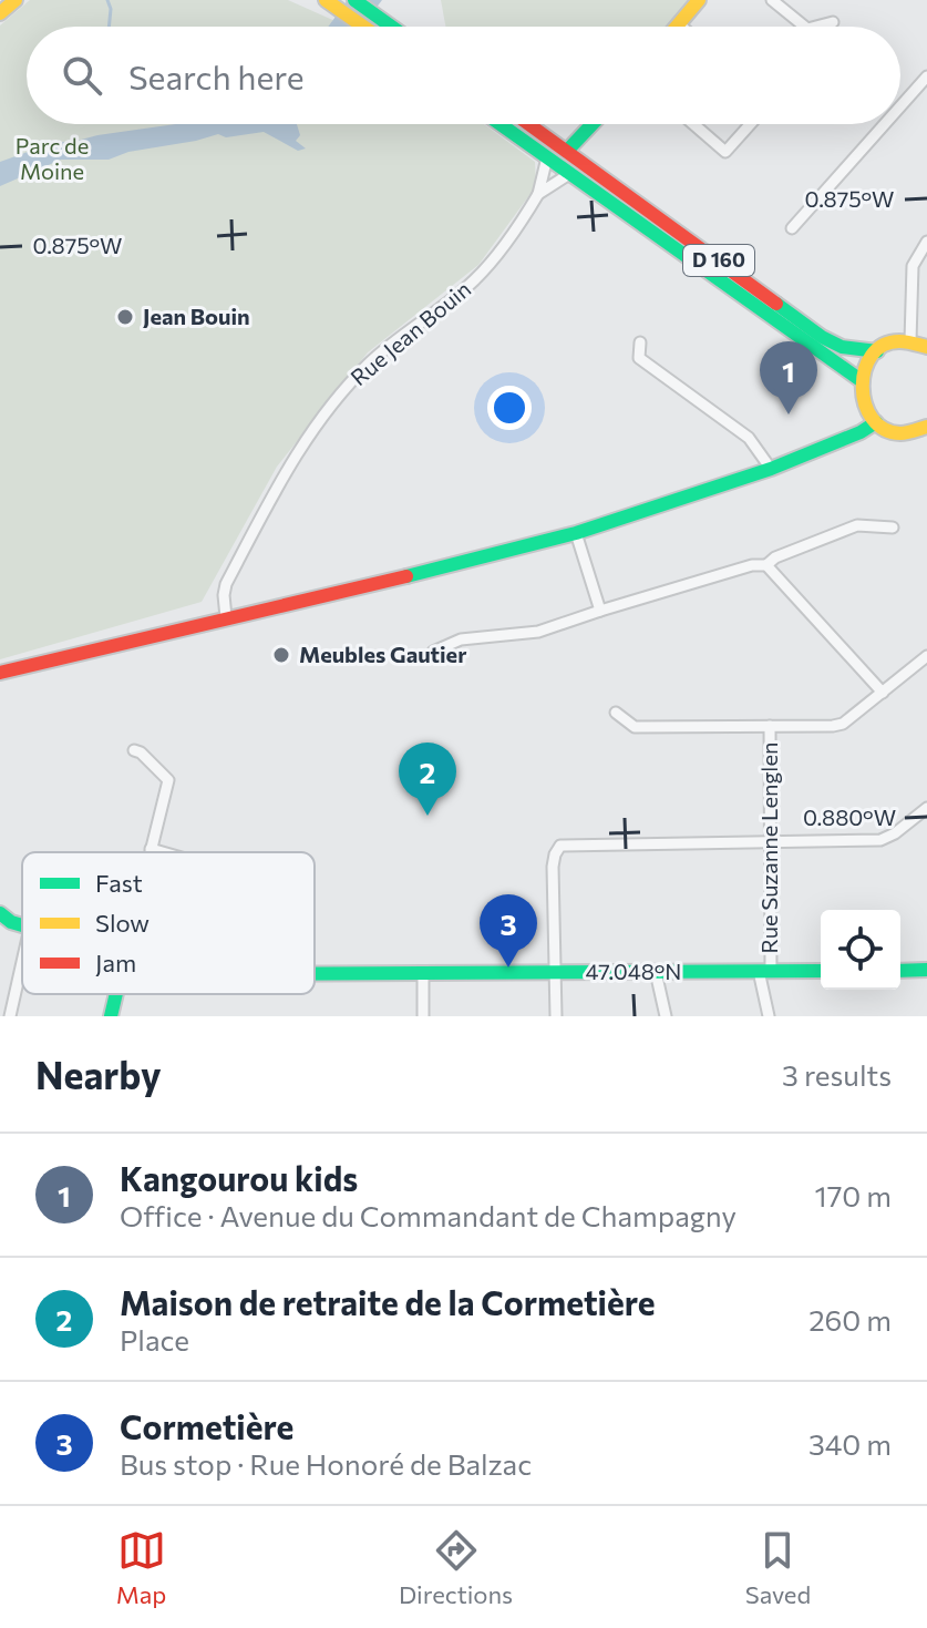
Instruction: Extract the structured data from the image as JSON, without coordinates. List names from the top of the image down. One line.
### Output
{"streets":{"main road":["D 160"],"street":["Rue Jean Bouin","Rue Suzanne Lenglen"]},"crossings":[["D 160","Rue Jean Bouin"]],"parks":["Parc de Moine"],"places":["Jean Bouin","Meubles Gautier"],"legend":["Fast","Slow","Jam"],"page":{"search":"Search here","pins":["1","2","3"],"heading":["Nearby","3 results"],"list":[{"mark":"1","name":"Kangourou kids","note":"Office · Avenue du Commandant de Champagny","value":"170 m"},{"mark":"2","name":"Maison de retraite de la Cormetière","note":"Place","value":"260 m"},{"mark":"3","name":"Cormetière","note":"Bus stop · Rue Honoré de Balzac","value":"340 m"}],"nav":["Map","Directions","Saved"]},"coordinates":["0.875°W","0.880°W","47.048°N"]}
